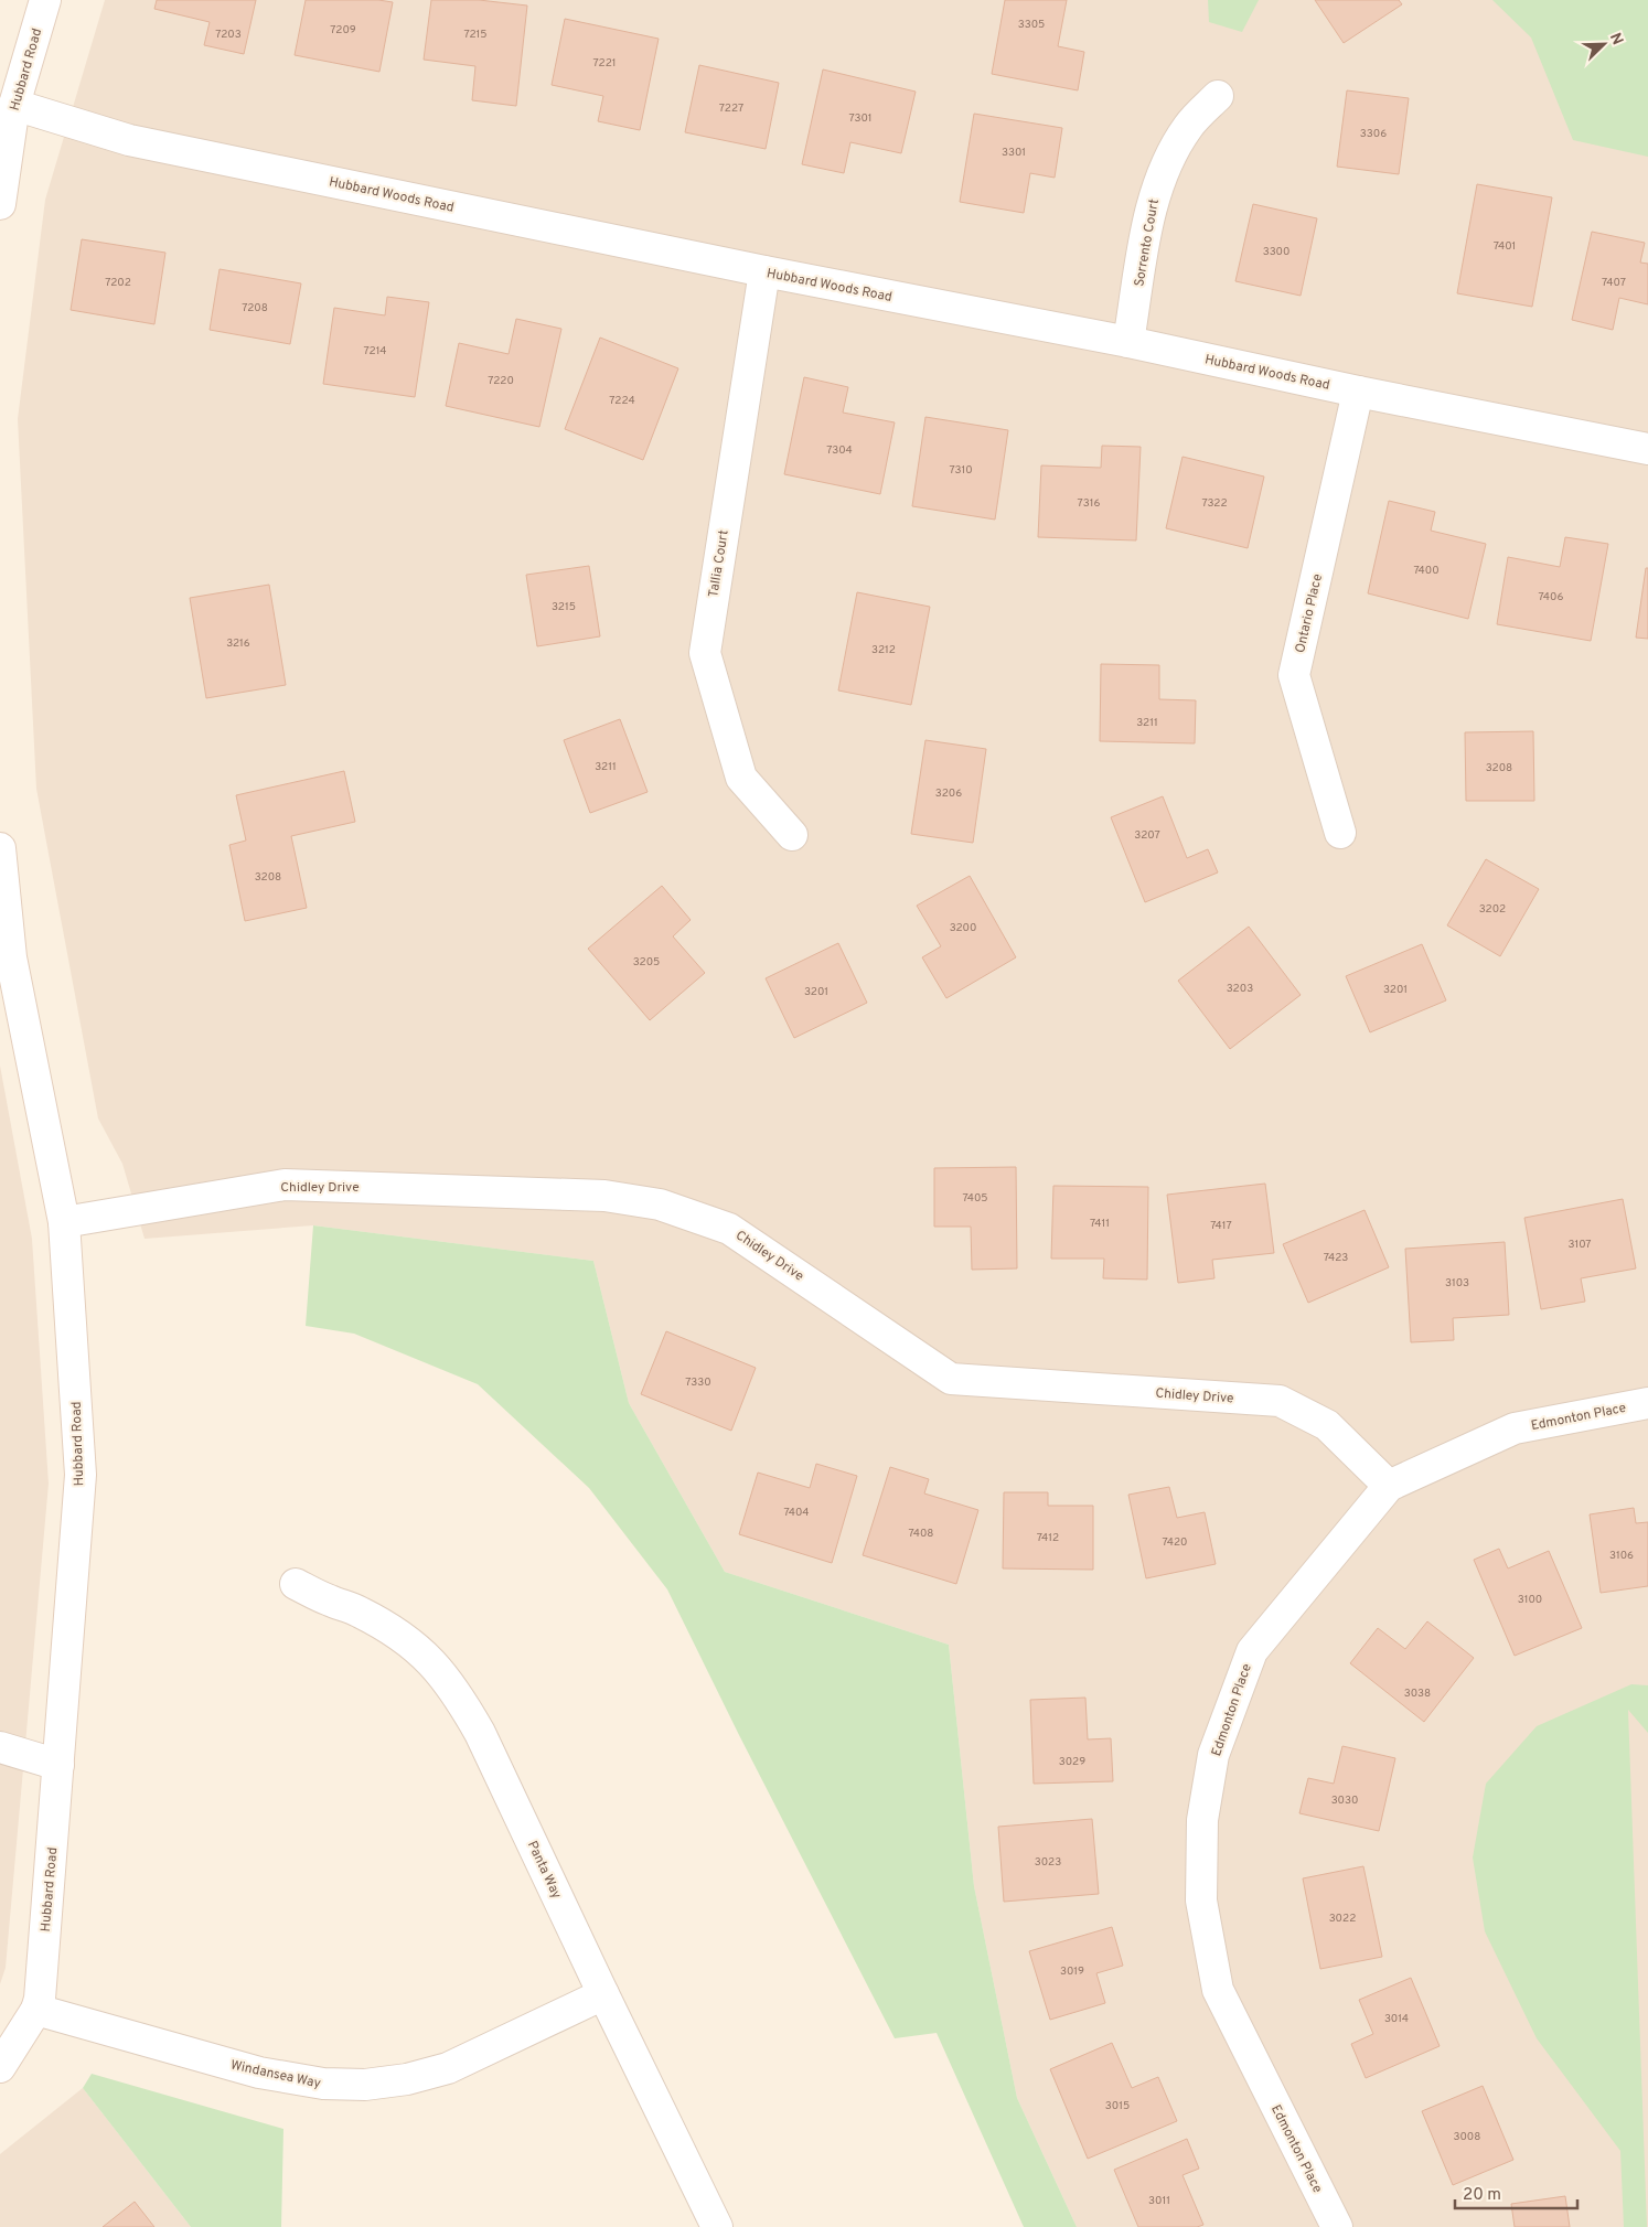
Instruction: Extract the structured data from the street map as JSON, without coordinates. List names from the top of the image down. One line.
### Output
{"streets":{"street":["Hubbard Road","Hubbard Woods Road","Sorrento Court","Tallia Court","Ontario Place","Chidley Drive","Edmonton Place","Panta Way","Windansea Way"]},"crossings":[["Hubbard Road","Hubbard Woods Road"],["Hubbard Road","Chidley Drive"],["Hubbard Road","Windansea Way"],["Hubbard Woods Road","Sorrento Court"],["Hubbard Woods Road","Tallia Court"],["Hubbard Woods Road","Ontario Place"],["Chidley Drive","Edmonton Place"],["Panta Way","Windansea Way"]],"house_numbers":["3305","7209","7203","7215","7221","7227","7301","3306","3301","7401","3300","7202","7407","7208","7214","7220","7224","7304","7310","7316","7322","7400","7406","3215","3216","3212","3211","3211","3208","3206","3207","3208","3202","3200","3205","3203","3201","3201","7405","7411","7417","3107","7423","3103","7330","7404","7408","7412","7420","3106","3100","3038","3029","3030","3023","3022","3019","3014","3015","3008","3011"],"scale_bar":"20 m","north":"top right"}
